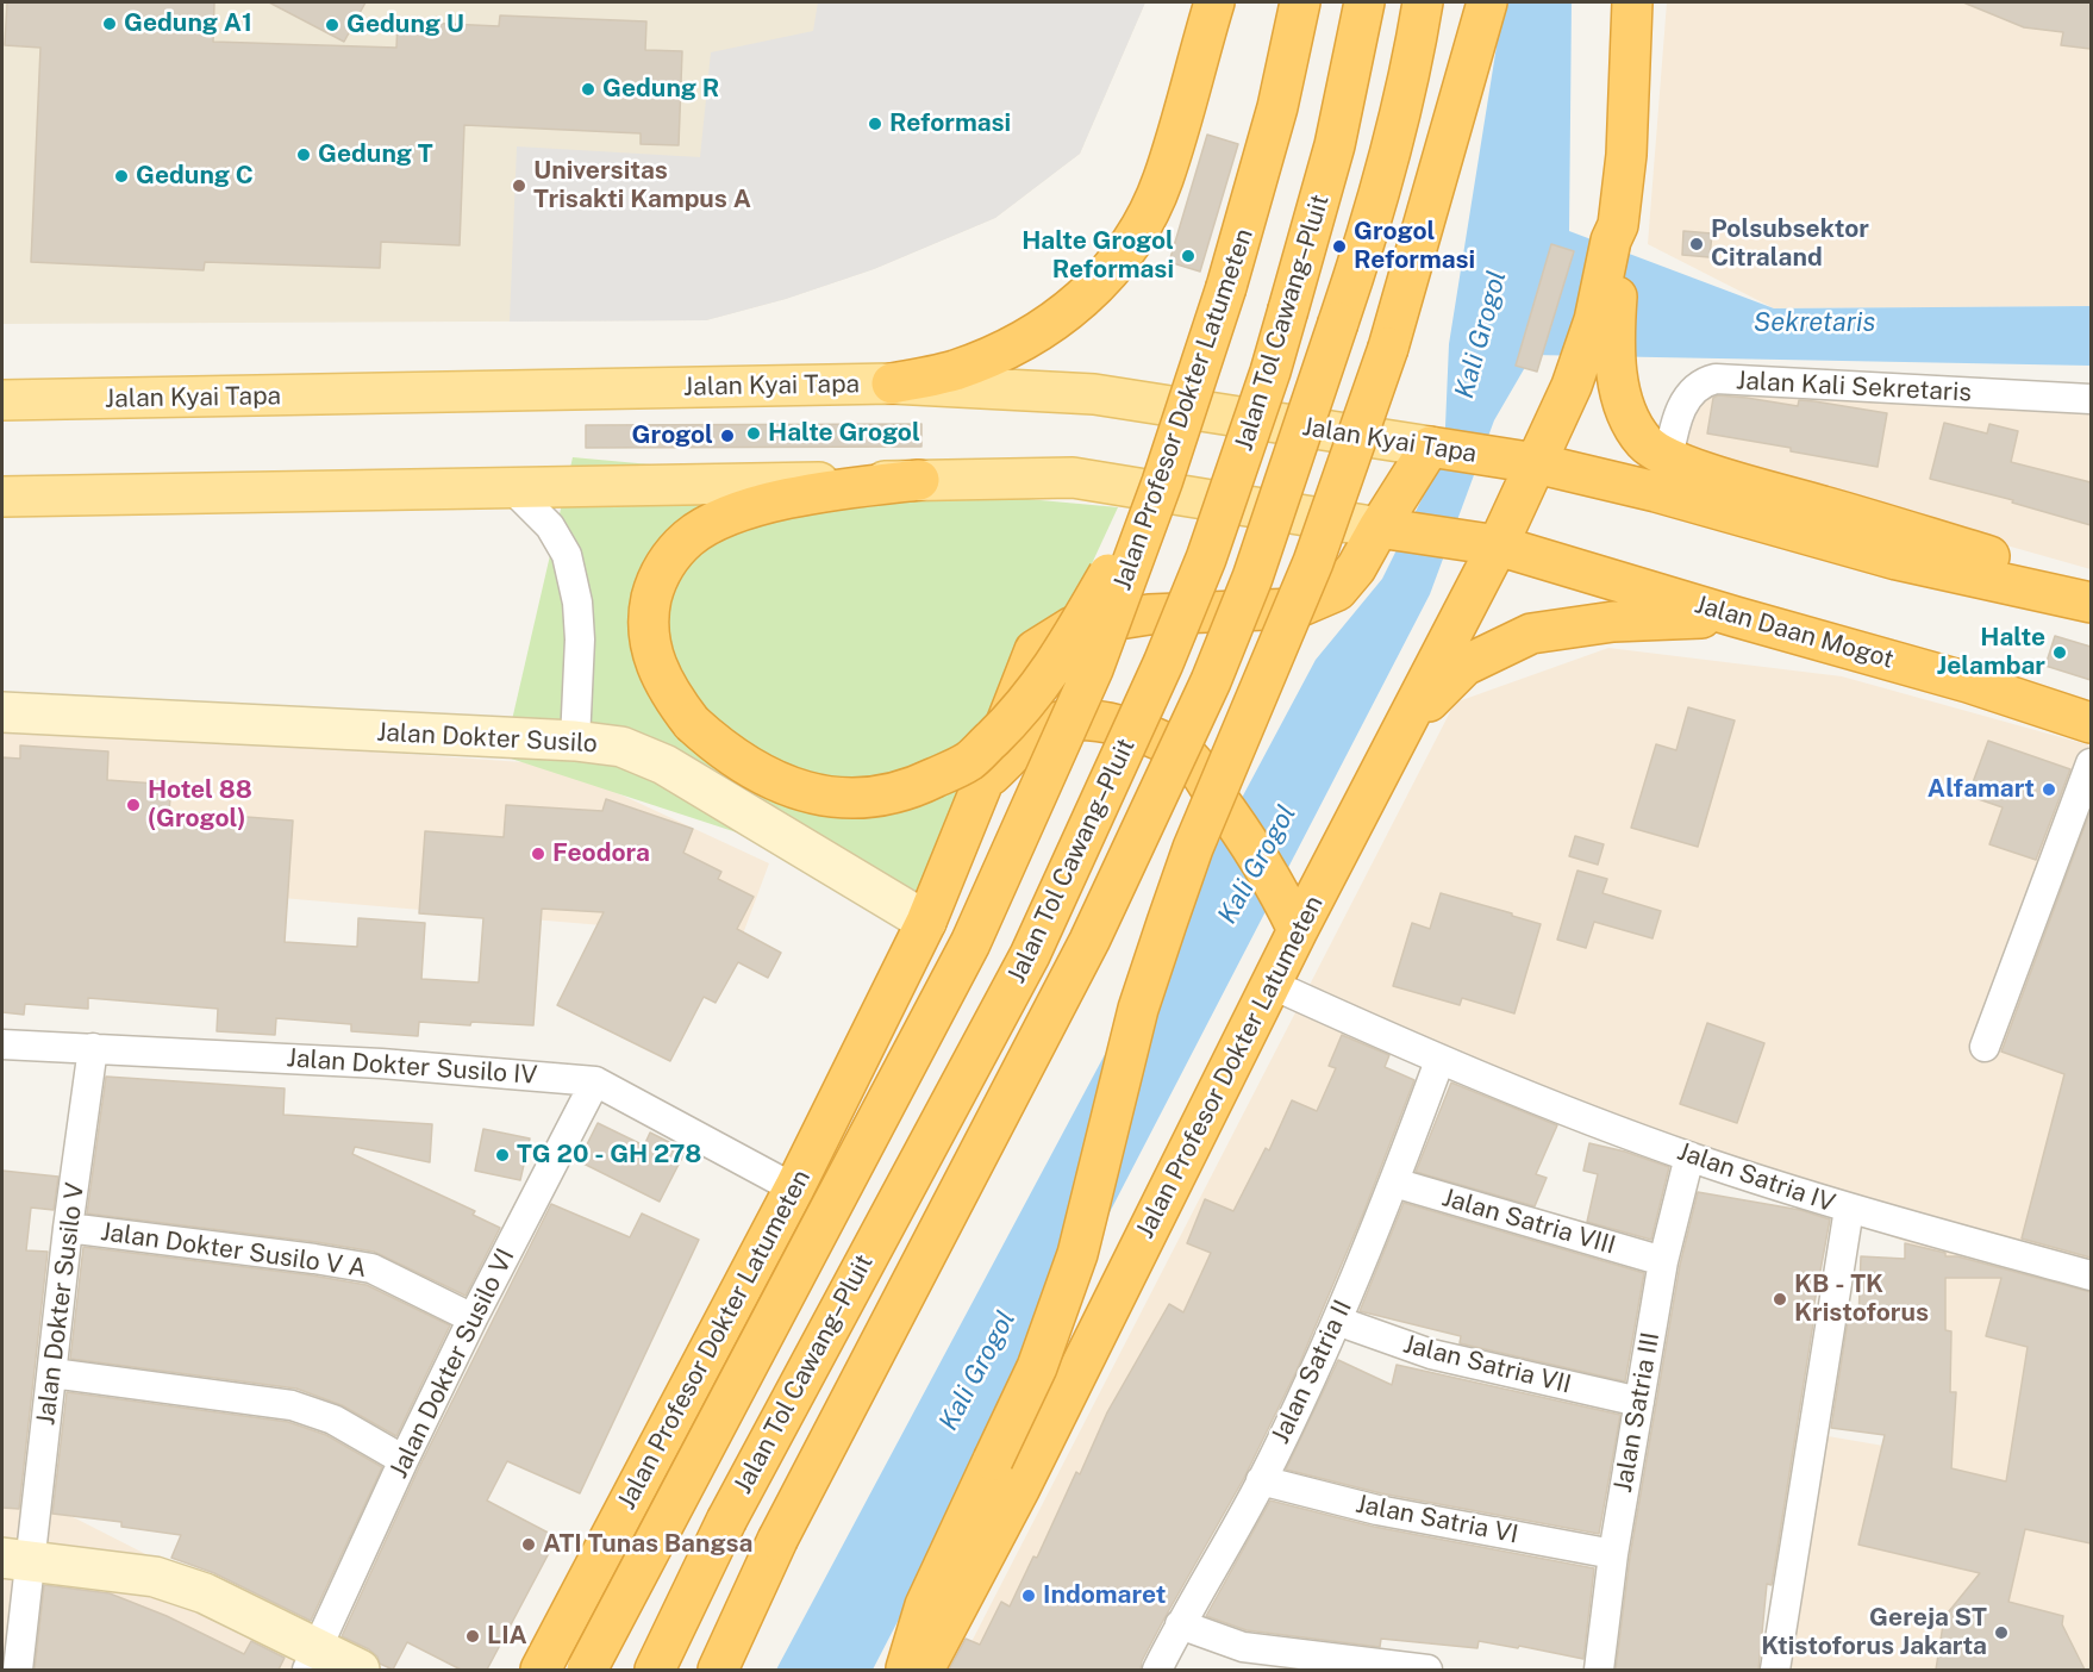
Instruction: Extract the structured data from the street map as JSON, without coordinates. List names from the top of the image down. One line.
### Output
{"streets":{"highway":["Jalan Tol Cawang–Pluit","Jalan Kyai Tapa","Jalan Profesor Dokter Latumeten","Jalan Daan Mogot"],"street":["Jalan Kali Sekretaris","Jalan Dokter Susilo","Jalan Dokter Susilo IV","Jalan Satria IV","Jalan Satria VIII","Jalan Dokter Susilo V A","Jalan Dokter Susilo V","Jalan Dokter Susilo VI","Jalan Satria VII","Jalan Satria II","Jalan Satria III","Jalan Satria VI"]},"crossings":[["Jalan Kyai Tapa","Jalan Profesor Dokter Latumeten"],["Jalan Profesor Dokter Latumeten","Jalan Daan Mogot"],["Jalan Profesor Dokter Latumeten","Jalan Dokter Susilo"],["Jalan Profesor Dokter Latumeten","Jalan Dokter Susilo IV"],["Jalan Profesor Dokter Latumeten","Jalan Satria IV"],["Jalan Dokter Susilo IV","Jalan Dokter Susilo V"],["Jalan Dokter Susilo IV","Jalan Dokter Susilo VI"],["Jalan Satria IV","Jalan Satria II"],["Jalan Satria IV","Jalan Satria III"],["Jalan Satria VIII","Jalan Satria II"],["Jalan Satria VIII","Jalan Satria III"],["Jalan Dokter Susilo V A","Jalan Dokter Susilo V"],["Jalan Dokter Susilo V A","Jalan Dokter Susilo VI"],["Jalan Satria VII","Jalan Satria II"],["Jalan Satria VII","Jalan Satria III"],["Jalan Satria II","Jalan Satria VI"],["Jalan Satria III","Jalan Satria VI"]],"water":["Sekretaris","Kali Grogol"],"places":["Gedung A1","Gedung U","Gedung R","Reformasi","Gedung T","Gedung C","Universitas Trisakti Kampus A","Polsubsektor Citraland","Grogol Reformasi","Halte Grogol Reformasi","Halte Grogol","Grogol","Halte Jelambar","Alfamart","Hotel 88 (Grogol)","Feodora","TG 20 - GH 278","KB - TK Kristoforus","ATI Tunas Bangsa","Indomaret","Gereja ST Ktistoforus Jakarta","LIA"]}
